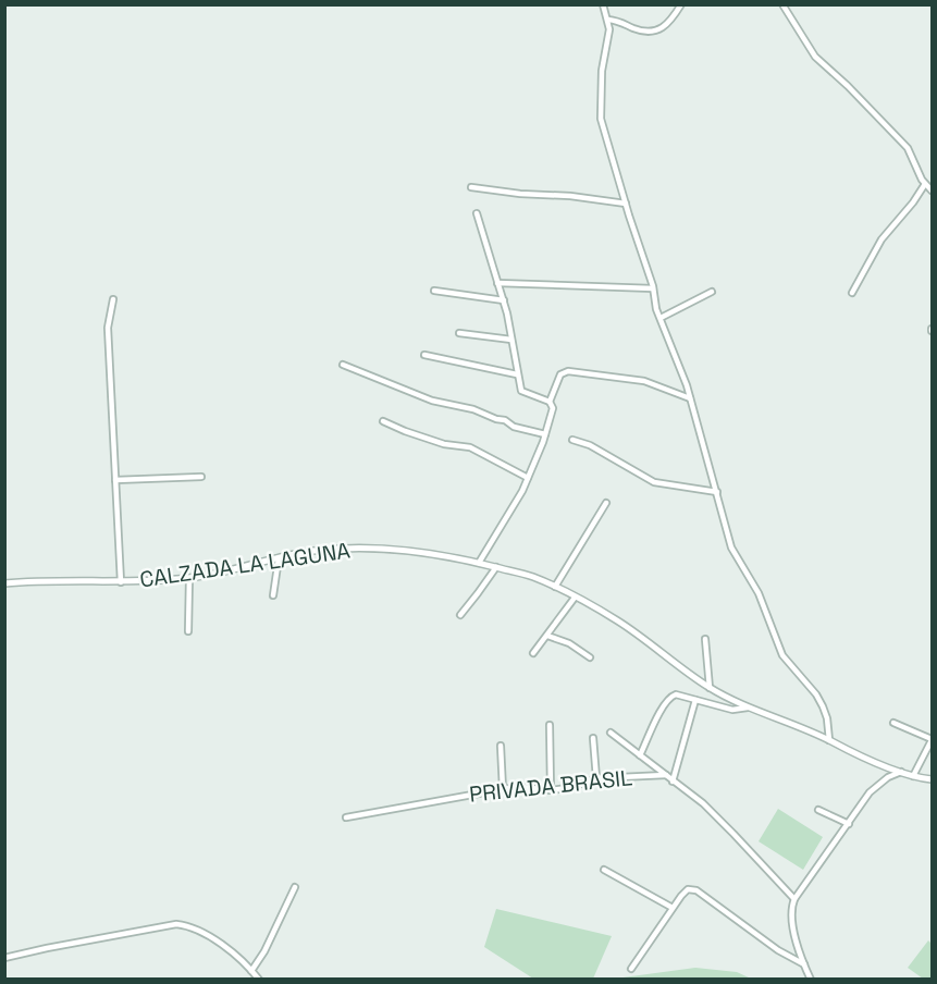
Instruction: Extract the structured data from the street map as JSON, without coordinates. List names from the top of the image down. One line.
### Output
{"streets":{"street":["CALZADA LA LAGUNA","PRIVADA BRASIL"]}}
